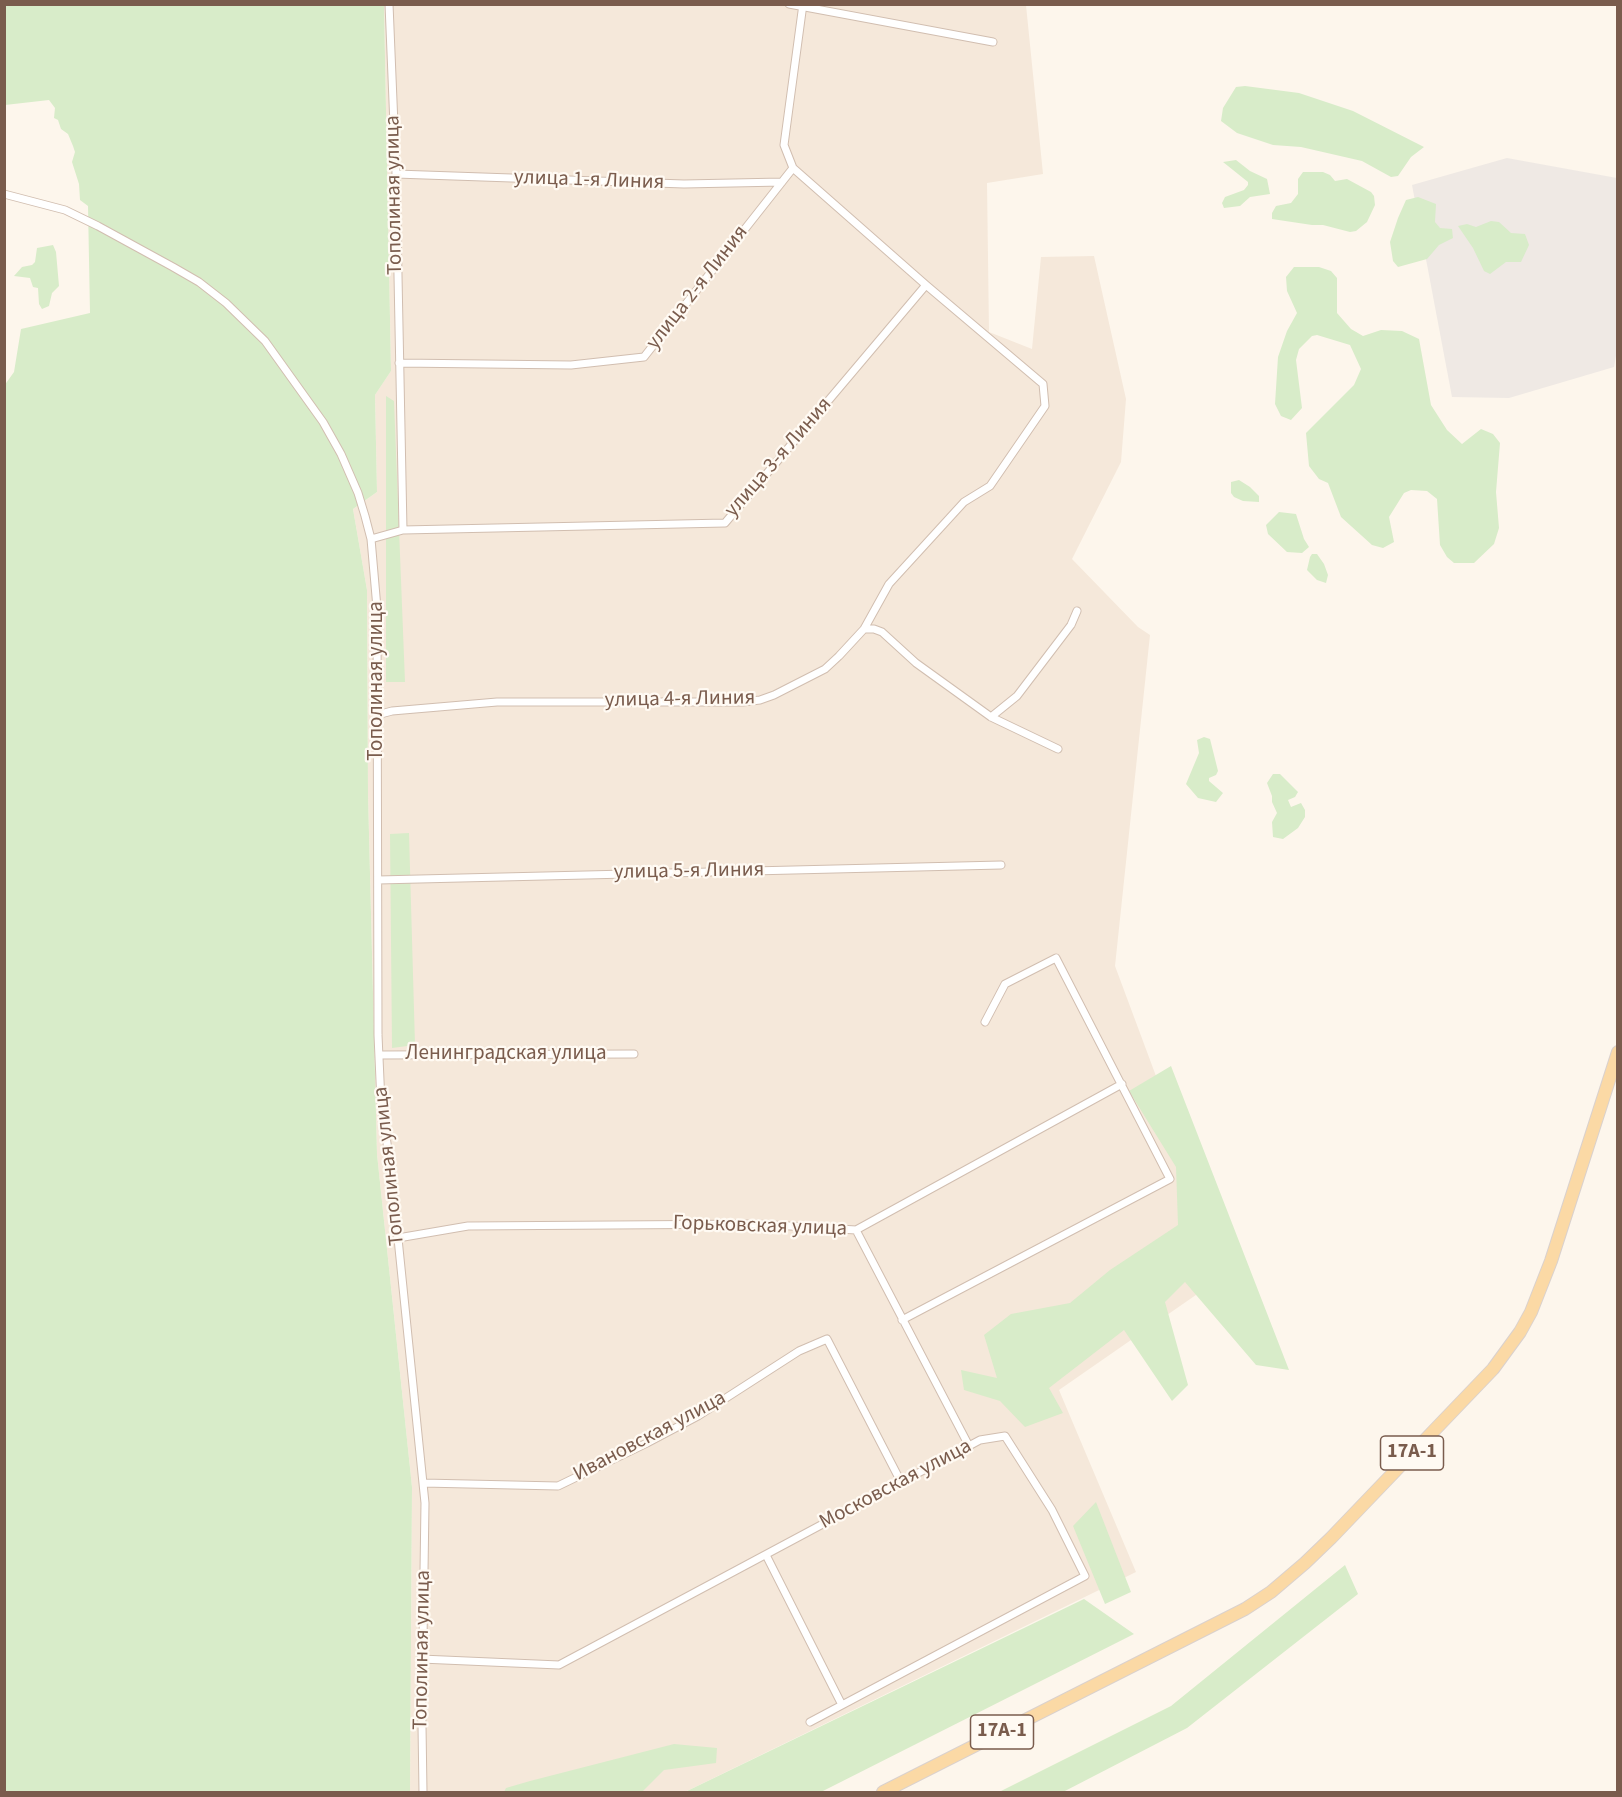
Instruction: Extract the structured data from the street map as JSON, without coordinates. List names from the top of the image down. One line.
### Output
{"streets":{"main road":["17А-1"],"street":["улица 1-я Линия","Тополиная улица","улица 2-я Линия","улица 3-я Линия","улица 4-я Линия","улица 5-я Линия","Ленинградская улица","Горьковская улица","Ивановская улица","Московская улица"]},"crossings":[["улица 1-я Линия","Тополиная улица"],["улица 1-я Линия","улица 2-я Линия"],["Тополиная улица","улица 2-я Линия"],["Тополиная улица","улица 3-я Линия"],["Тополиная улица","улица 4-я Линия"],["Тополиная улица","улица 5-я Линия"],["Тополиная улица","Ленинградская улица"],["Тополиная улица","Горьковская улица"],["Тополиная улица","Ивановская улица"],["Тополиная улица","Московская улица"],["улица 3-я Линия","улица 4-я Линия"],["Ивановская улица","Московская улица"]]}
